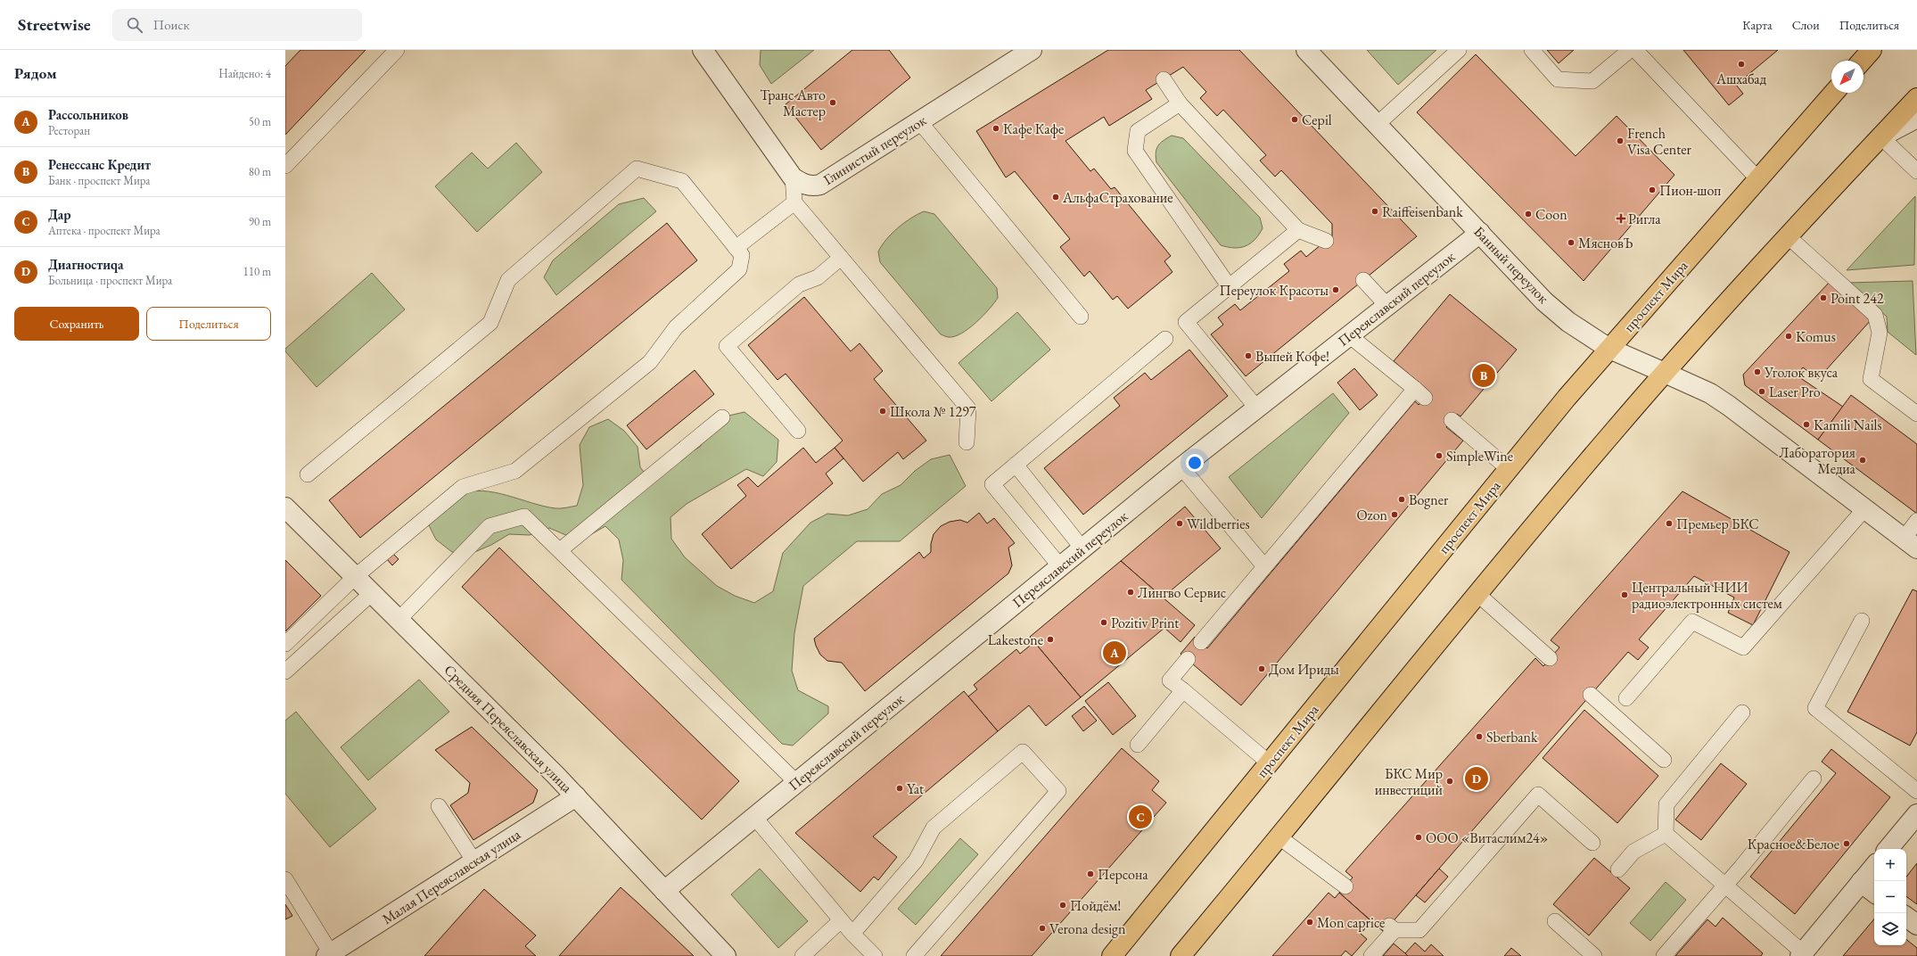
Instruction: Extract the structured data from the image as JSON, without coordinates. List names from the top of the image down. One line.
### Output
{"streets":{"main road":["проспект Мира"],"street":["Глинистый переулок","Банный переулок","Переяславский переулок","Средняя Переяславская улица","Малая Переяславская улица"]},"crossings":[["Банный переулок","проспект Мира"],["Банный переулок","Переяславский переулок"],["Переяславский переулок","Средняя Переяславская улица"],["Средняя Переяславская улица","Малая Переяславская улица"]],"places":{"other":["Ашхабад","Транс Авто Мастер","Cepil","Кафе Кафе","French Visa Center","Пион-шоп","АльфаСтрахование","Raiffeisenbank","Coon","МясновЪ","Переулок Красоты","Point 242","Komus","Выпей Кофе!","Уголок вкуса","Laser Pro","Школа № 1297","Kamili Nails","SimpleWine","Лаборатория Медиа","Bogner","Ozon","Wildberries","Премьер БКС","Лингво Сервис","Центральный НИИ радиоэлектронных систем","Pozitiv Print","Lakestone","Дом Ириды","Sberbank","БКС Мир инвестиций","Yat","ООО «Витаслим24»","Красное&Белое","Персона","Пойдём!","Mon caprice","Verona design"],"health":["Ригла"]},"north":"bottom left","page":{"header":"Streetwise","search":"Поиск","nav":["Карта","Слои","Поделиться"],"heading":["Рядом","Найдено: 4"],"list":[{"mark":"A","name":"Рассольников","note":"Ресторан","value":"50 m"},{"mark":"B","name":"Ренессанс Кредит","note":"Банк · проспект Мира","value":"80 m"},{"mark":"C","name":"Дар","note":"Аптека · проспект Мира","value":"90 m"},{"mark":"D","name":"Диагностиqа","note":"Больница · проспект Мира","value":"110 m"}],"buttons":["Сохранить","Поделиться"],"pins":["B","A","D","C"],"map_buttons":["+","−"]}}
